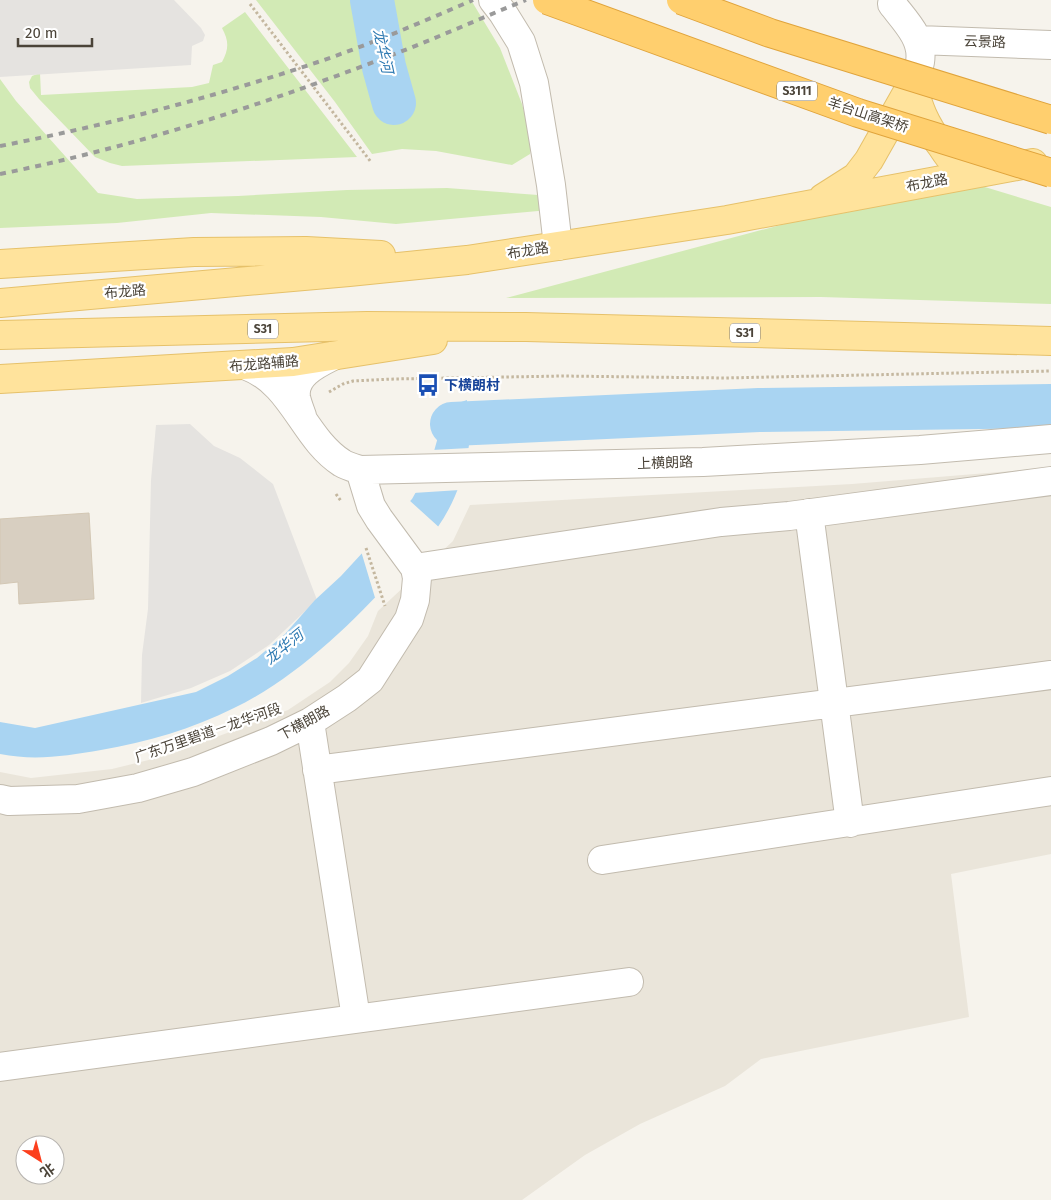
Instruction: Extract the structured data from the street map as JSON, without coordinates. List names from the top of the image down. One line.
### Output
{"streets":{"highway":["S3111","羊台山高架桥"],"main road":["布龙路","S31","布龙路辅路"],"street":["云景路","上横朗路","下横朗路"]},"crossings":[["S31","布龙路辅路"],["布龙路辅路","上横朗路"]],"water":["龙华河"],"places":{"bus stop":["下横朗村"]},"scale_bar":"20 m","north":"bottom right"}
